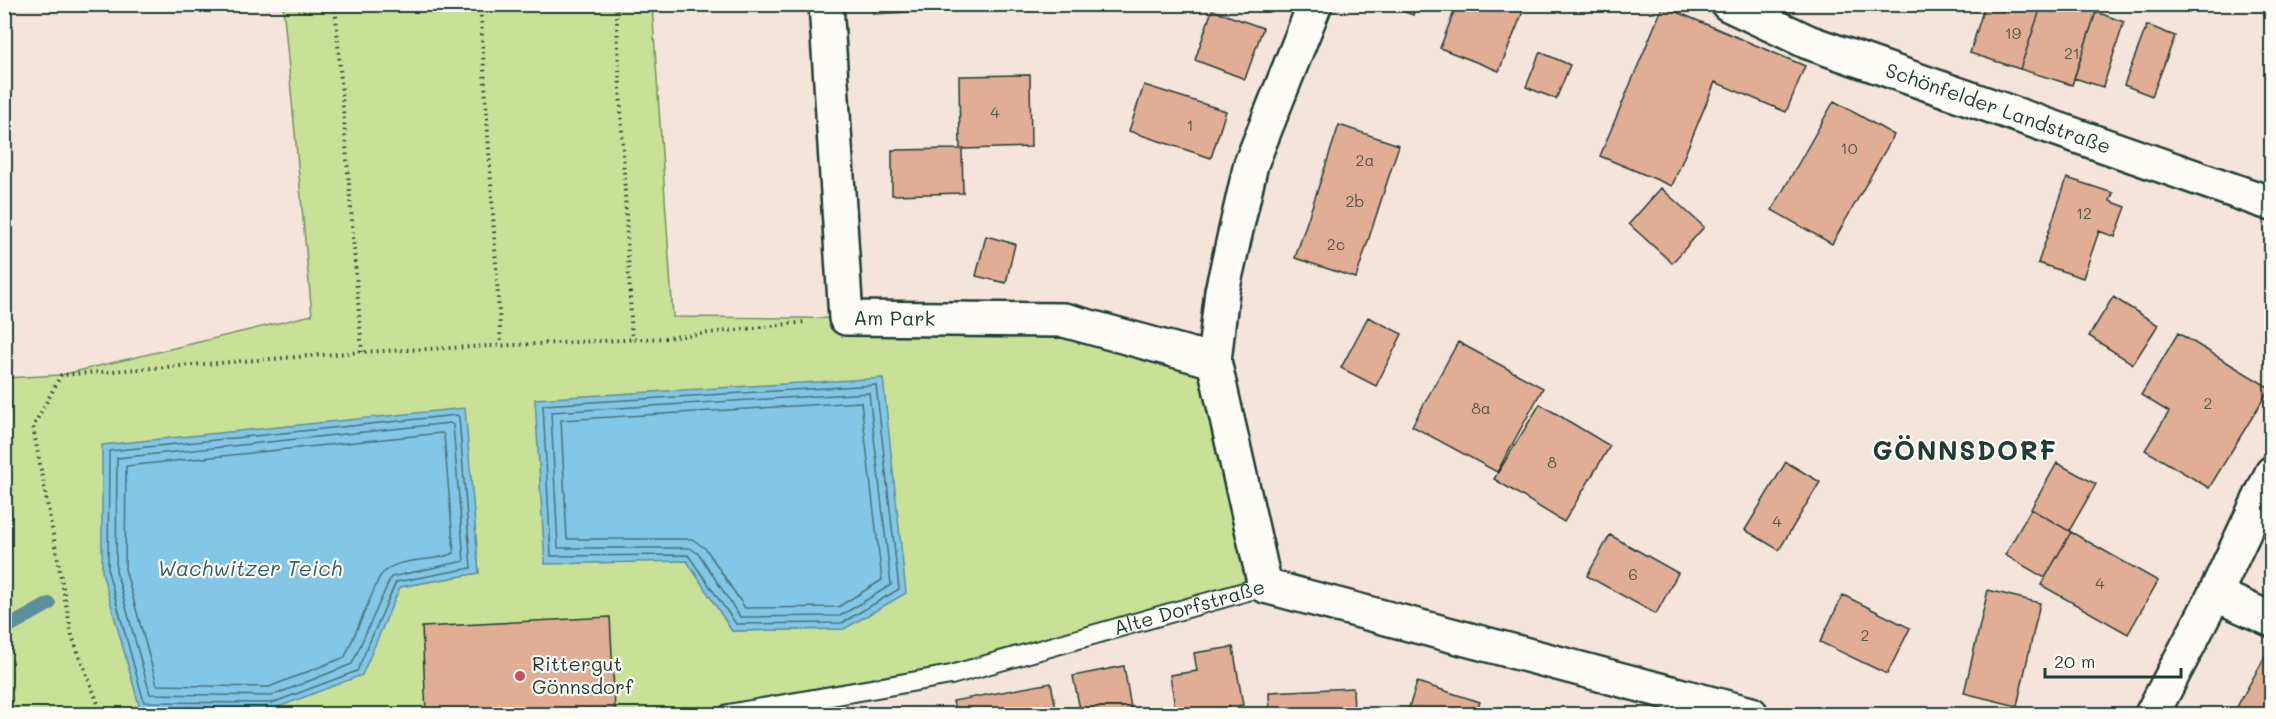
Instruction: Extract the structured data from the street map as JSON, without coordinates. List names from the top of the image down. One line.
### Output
{"streets":{"street":["Schönfelder Landstraße","Am Park","Alte Dorfstraße"]},"districts":["GÖNNSDORF"],"water":["Wachwitzer Teich"],"places":["Rittergut Gönnsdorf"],"house_numbers":["19","21","4","1","10","2a","2b","12","2c","2","8a","8","4","6","4","2"],"scale_bar":"20 m"}
